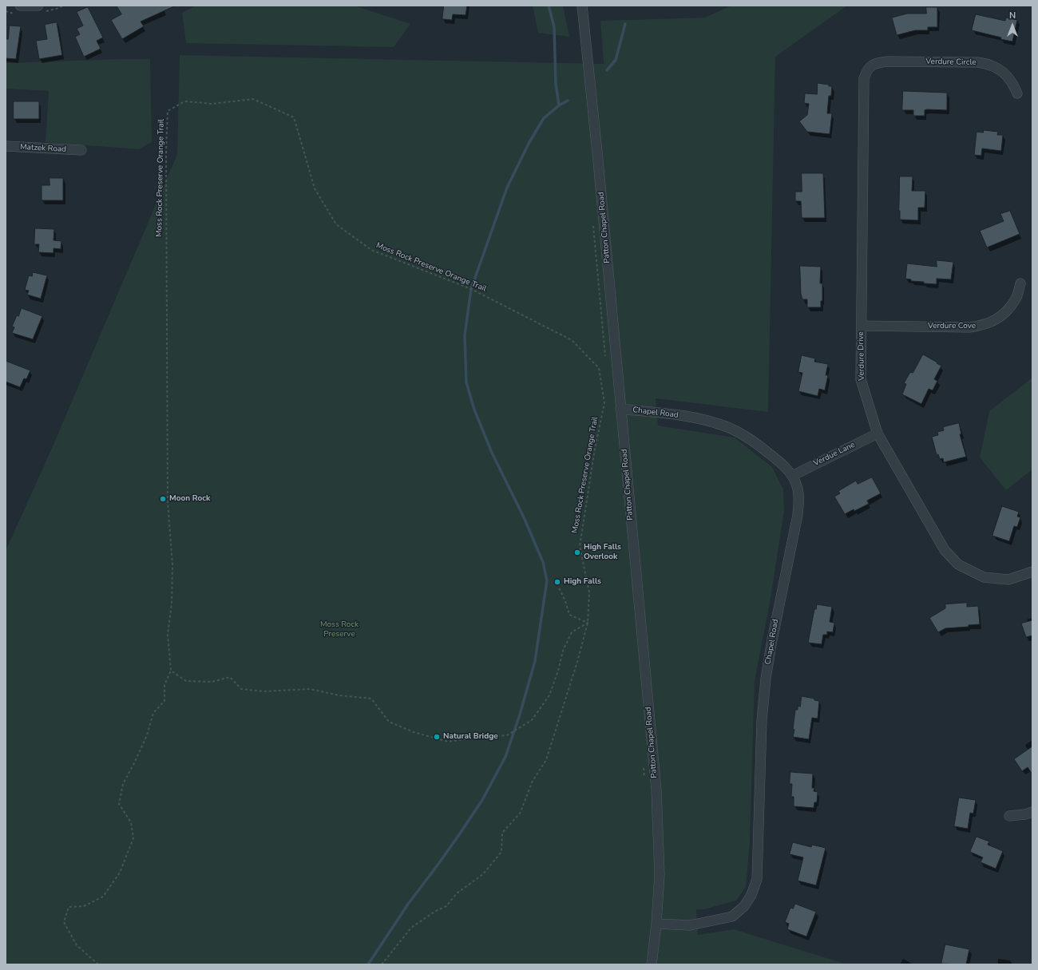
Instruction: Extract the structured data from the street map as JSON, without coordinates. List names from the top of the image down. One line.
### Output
{"streets":{"street":["Verdure Circle","Matzek Road","Patton Chapel Road","Verdure Cove","Verdure Drive","Chapel Road","Verdue Lane"],"path":["Moss Rock Preserve Orange Trail"]},"crossings":[["Verdure Circle","Verdure Drive"],["Patton Chapel Road","Chapel Road"],["Verdure Cove","Verdure Drive"],["Verdure Drive","Verdue Lane"],["Chapel Road","Verdue Lane"]],"parks":["Moss Rock Preserve"],"places":["Moon Rock","High Falls Overlook","High Falls","Natural Bridge"],"north":"top"}
